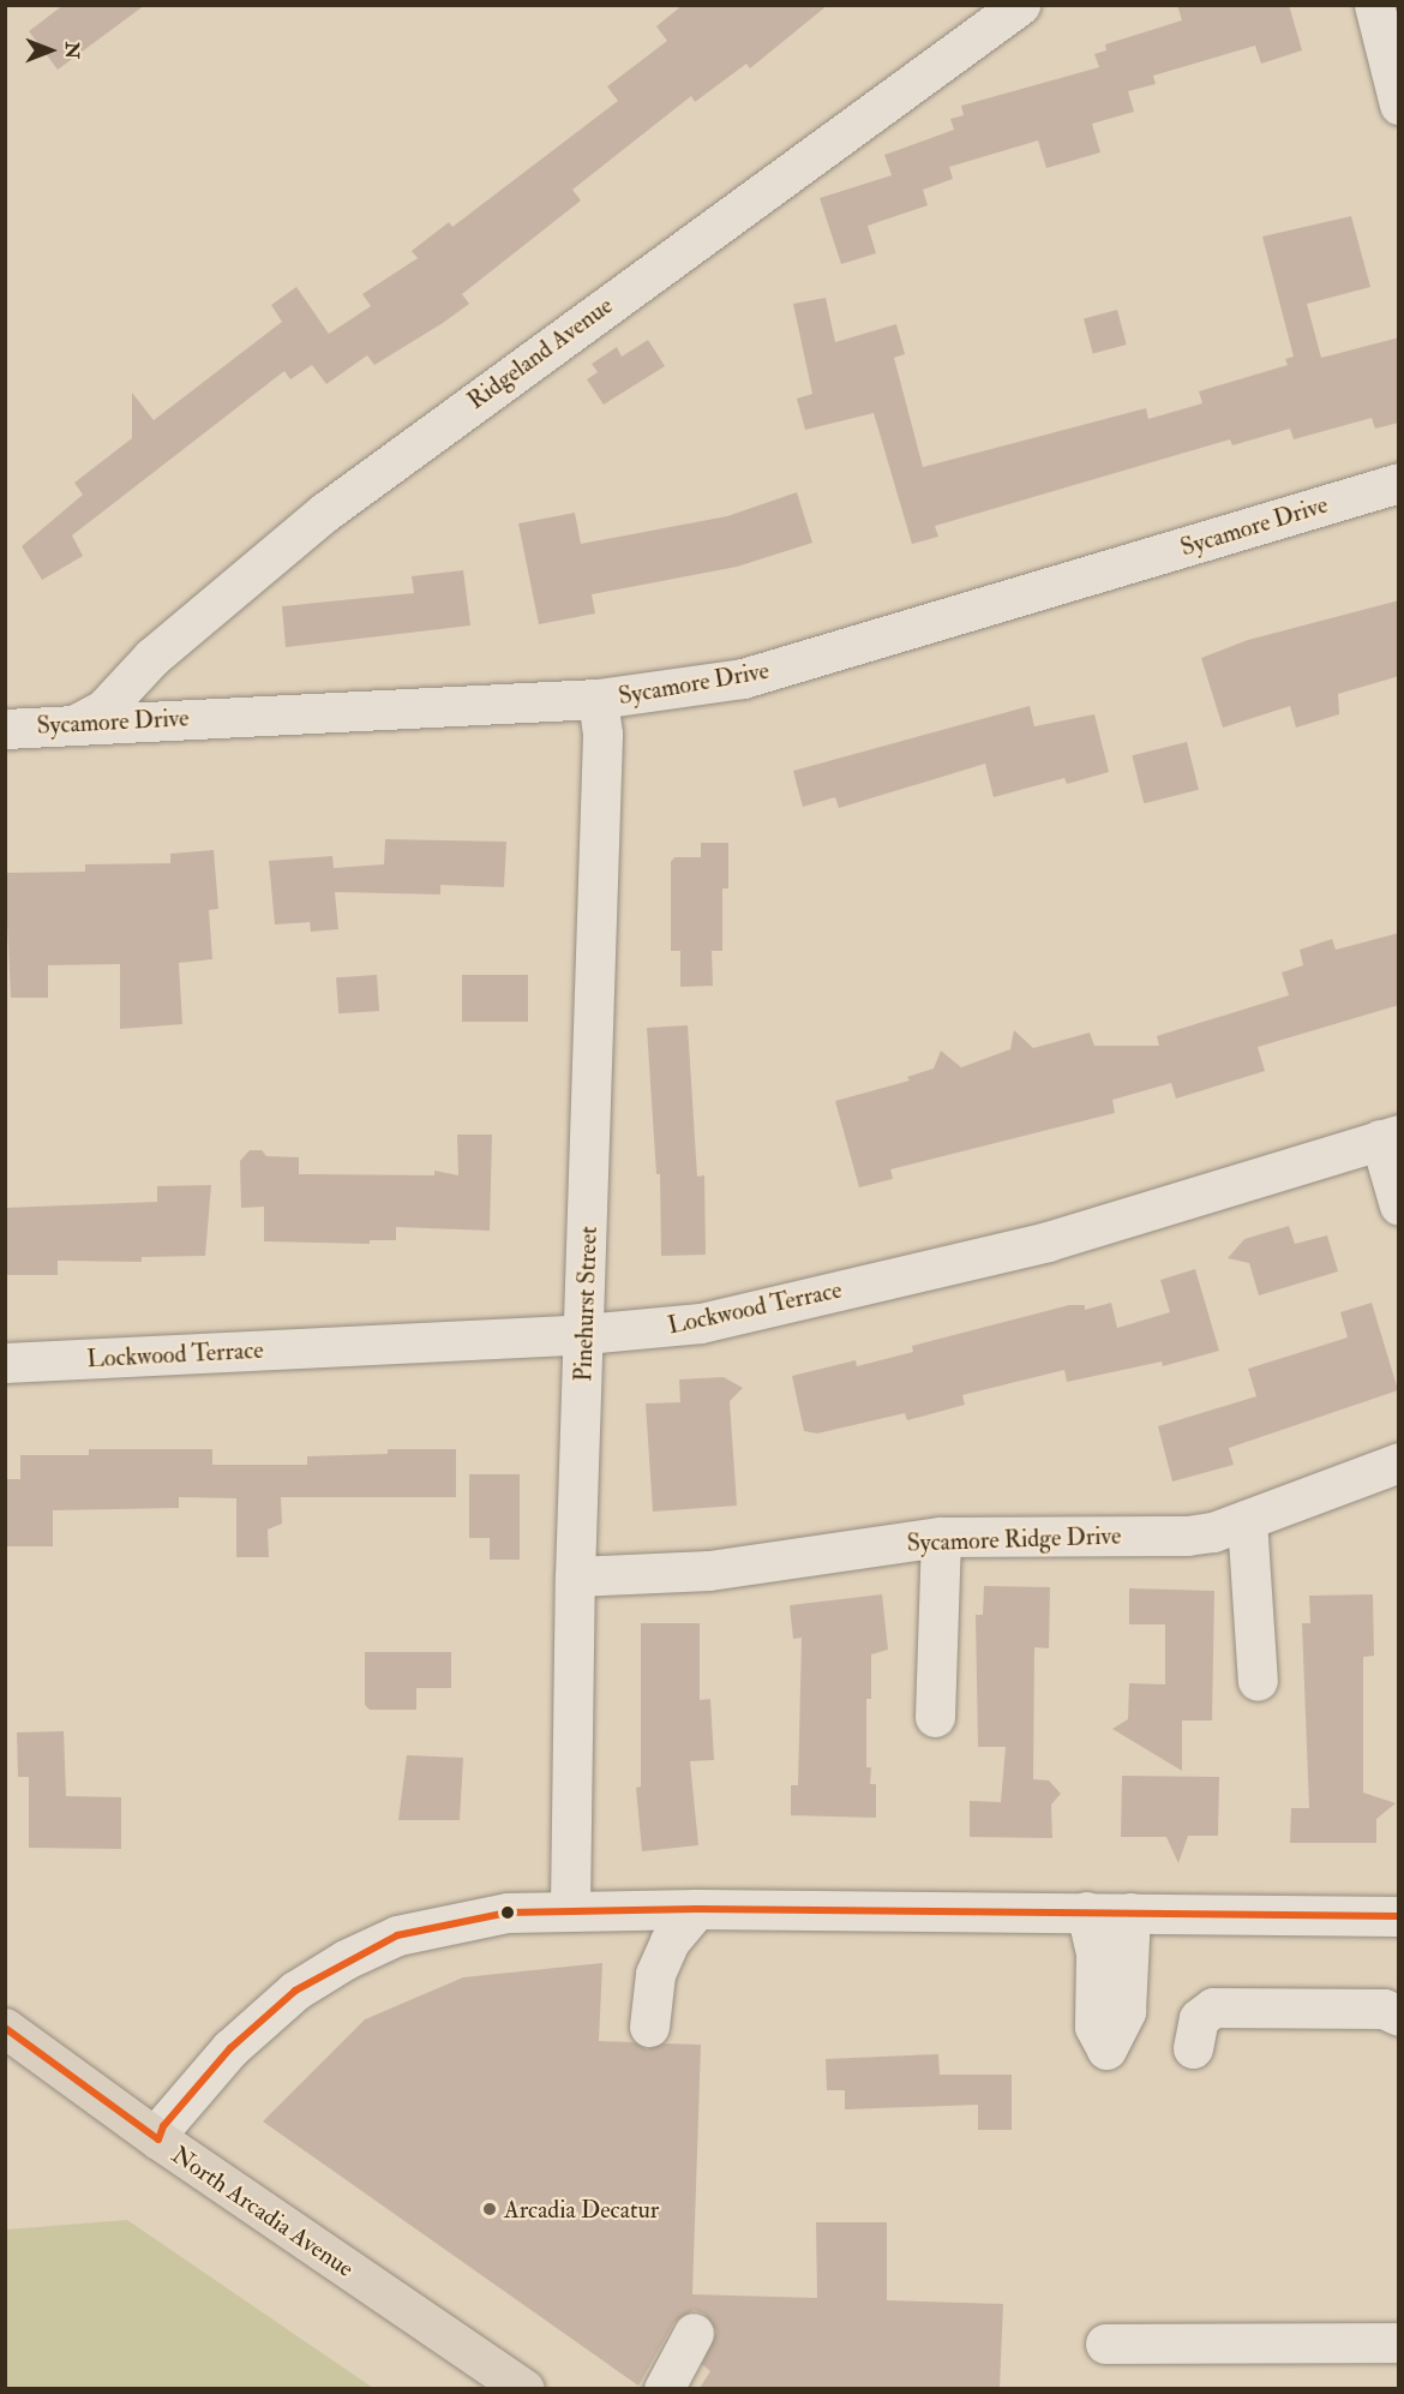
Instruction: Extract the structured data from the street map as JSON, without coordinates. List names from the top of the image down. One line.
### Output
{"streets":{"main road":["North Arcadia Avenue"],"street":["Ridgeland Avenue","Sycamore Drive","Pinehurst Street","Lockwood Terrace","Sycamore Ridge Drive"]},"crossings":[["Ridgeland Avenue","Sycamore Drive"],["Sycamore Drive","Pinehurst Street"],["Pinehurst Street","Lockwood Terrace"],["Pinehurst Street","Sycamore Ridge Drive"]],"places":["Arcadia Decatur"],"north":"right"}
